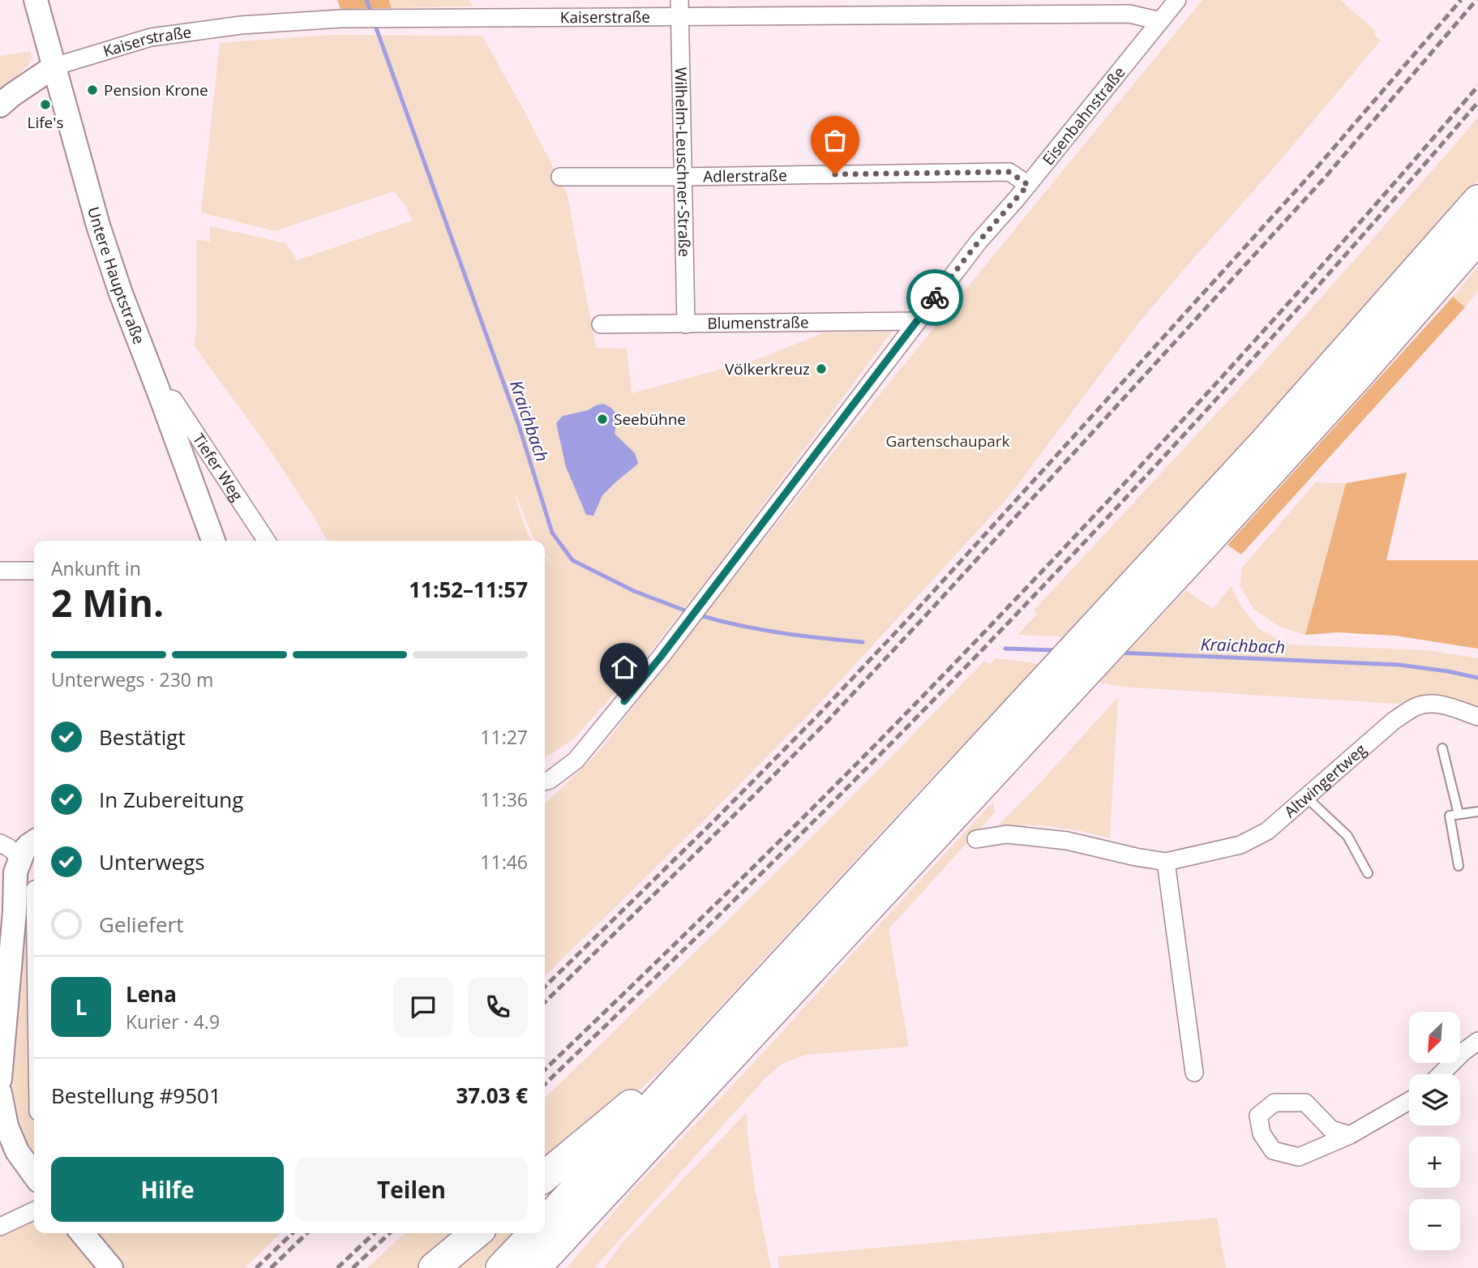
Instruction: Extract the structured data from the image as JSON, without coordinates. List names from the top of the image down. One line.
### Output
{"streets":{"main road":["Untere Hauptstraße"],"street":["Kaiserstraße","Eisenbahnstraße","Wilhelm-Leuschner-Straße","Adlerstraße","Blumenstraße","Tiefer Weg","Altwingertweg"]},"crossings":[["Kaiserstraße","Eisenbahnstraße"],["Kaiserstraße","Wilhelm-Leuschner-Straße"],["Kaiserstraße","Untere Hauptstraße"],["Eisenbahnstraße","Adlerstraße"],["Eisenbahnstraße","Blumenstraße"],["Wilhelm-Leuschner-Straße","Adlerstraße"],["Wilhelm-Leuschner-Straße","Blumenstraße"],["Untere Hauptstraße","Tiefer Weg"]],"water":["Kraichbach"],"parks":["Gartenschaupark"],"places":["Pension Krone","Life's","Völkerkreuz","Seebühne"],"north":"bottom left","page":{"heading":["2 Min.","Ankunft in","11:52–11:57"],"panel":["Lena","Kurier · 4.9","Bestellung #9501","37.03 €"],"bar":"Unterwegs · 230 m","list":[["Bestätigt","11:27"],["In Zubereitung","11:36"],["Unterwegs","11:46"],"Geliefert"],"round":"L","map_buttons":["+","−"],"buttons":["Hilfe","Teilen"]}}
